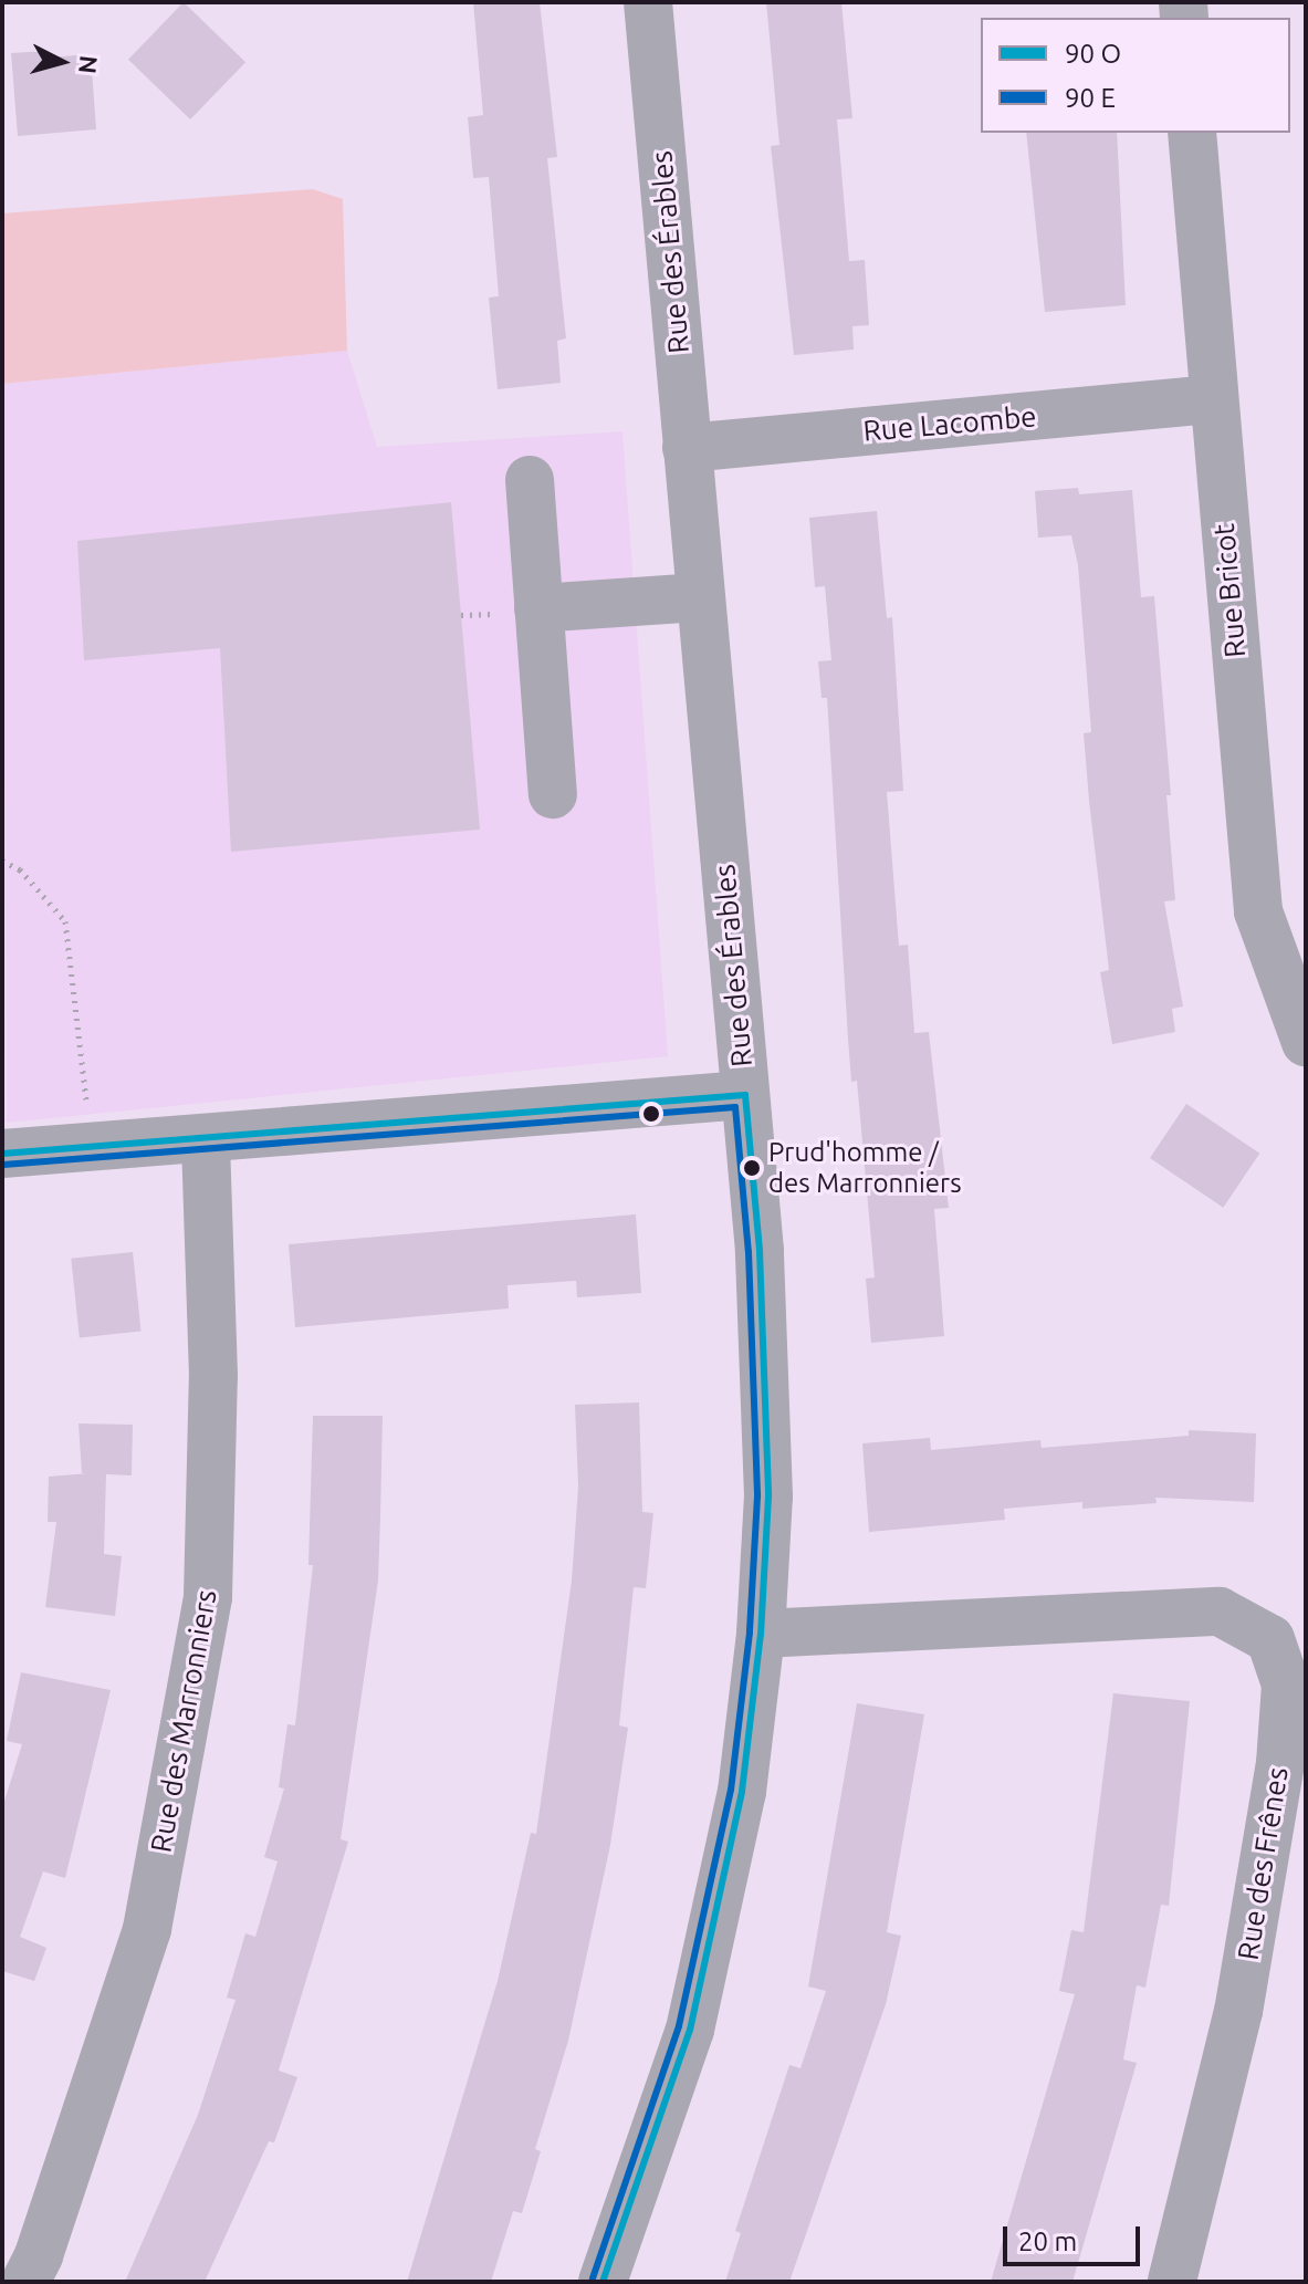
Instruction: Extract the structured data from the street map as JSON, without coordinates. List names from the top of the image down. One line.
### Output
{"streets":{"street":["Rue des Érables","Rue Lacombe","Rue Bricot","Rue des Marronniers","Rue des Frênes"]},"crossings":[["Rue des Érables","Rue Lacombe"],["Rue des Érables","Rue des Frênes"],["Rue Lacombe","Rue Bricot"]],"places":["Prud'homme / des Marronniers"],"legend":["90 O","90 E"],"scale_bar":"20 m","north":"right"}
